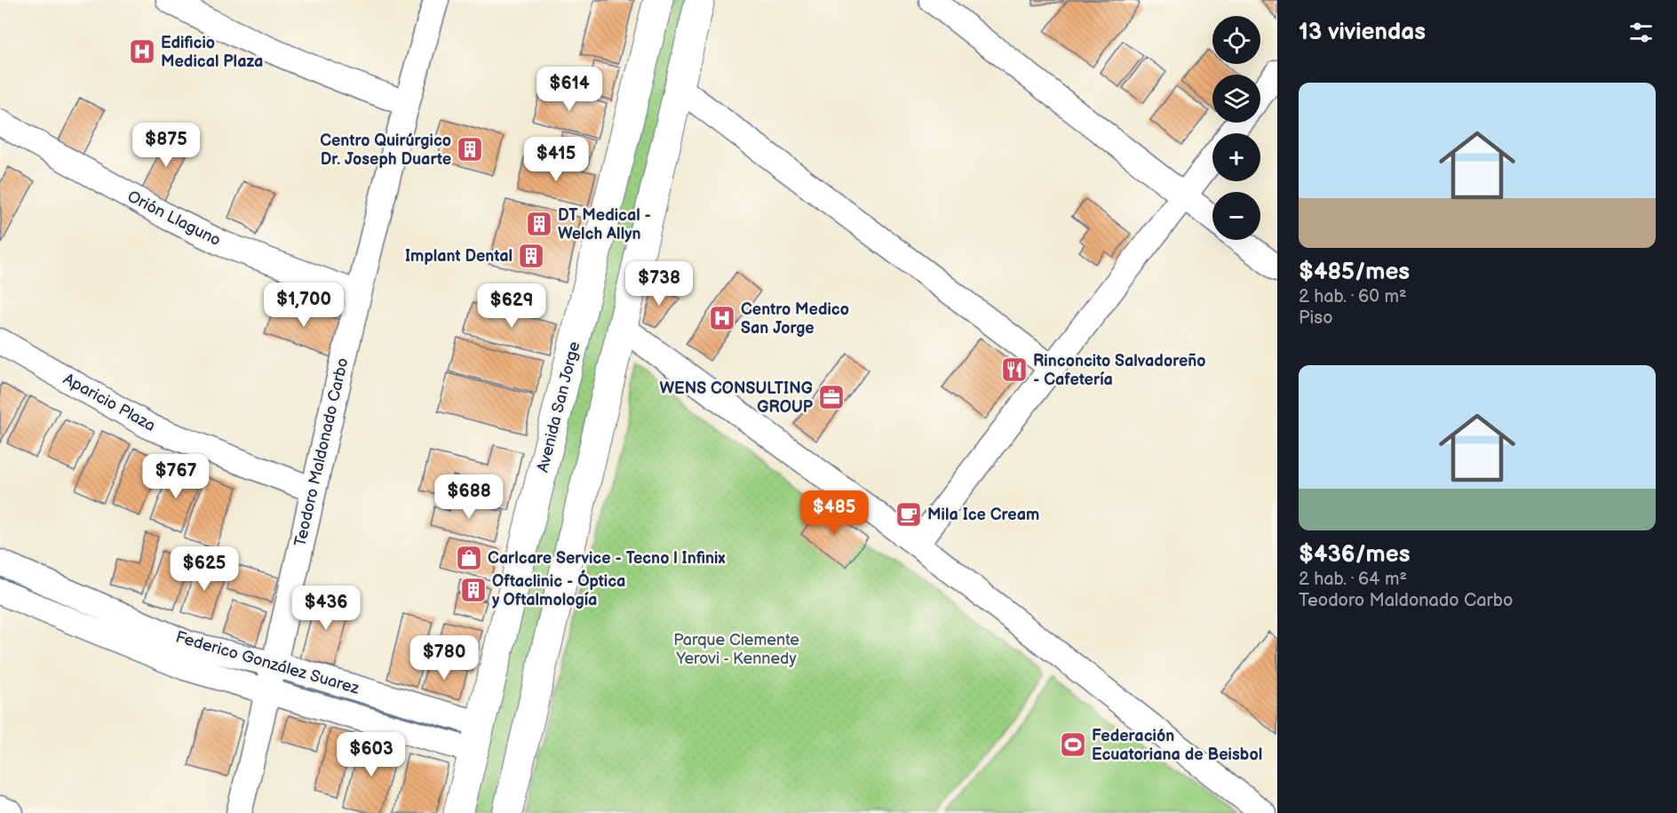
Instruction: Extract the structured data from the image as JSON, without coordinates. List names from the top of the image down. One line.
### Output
{"streets":{"main road":["Avenida San Jorge"],"street":["Orión Llaguno","Aparicio Plaza","Teodoro Maldonado Carbo","Federico González Suarez"]},"crossings":[["Orión Llaguno","Teodoro Maldonado Carbo"],["Aparicio Plaza","Teodoro Maldonado Carbo"],["Avenida San Jorge","Federico González Suarez"],["Teodoro Maldonado Carbo","Federico González Suarez"]],"parks":["Parque Clemente Yerovi - Kennedy"],"places":{"hospital":["Edificio Medical Plaza","Centro Medico San Jorge"],"building":["Centro Quirúrgico Dr. Joseph Duarte","DT Medical - Welch Allyn","Implant Dental","Oftaclinic - Óptica y Oftalmología"],"restaurant":["Rinconcito Salvadoreño - Cafetería"],"office":["WENS CONSULTING GROUP"],"cafe":["Mila Ice Cream"],"shop":["Carlcare Service - Tecno | Infinix"],"sports":["Federación Ecuatoriana de Beisbol"]},"page":{"heading":"13 viviendas","map_buttons":["+","−"],"list":[{"name":"$485/mes","note":"2 hab. · 60 m² · Piso"},{"name":"$436/mes","note":"2 hab. · 64 m² · Teodoro Maldonado Carbo"}],"price":["$614","$875","$415","$738","$1,700","$629","$767","$688","$485","$625","$436","$780","$603"]}}
